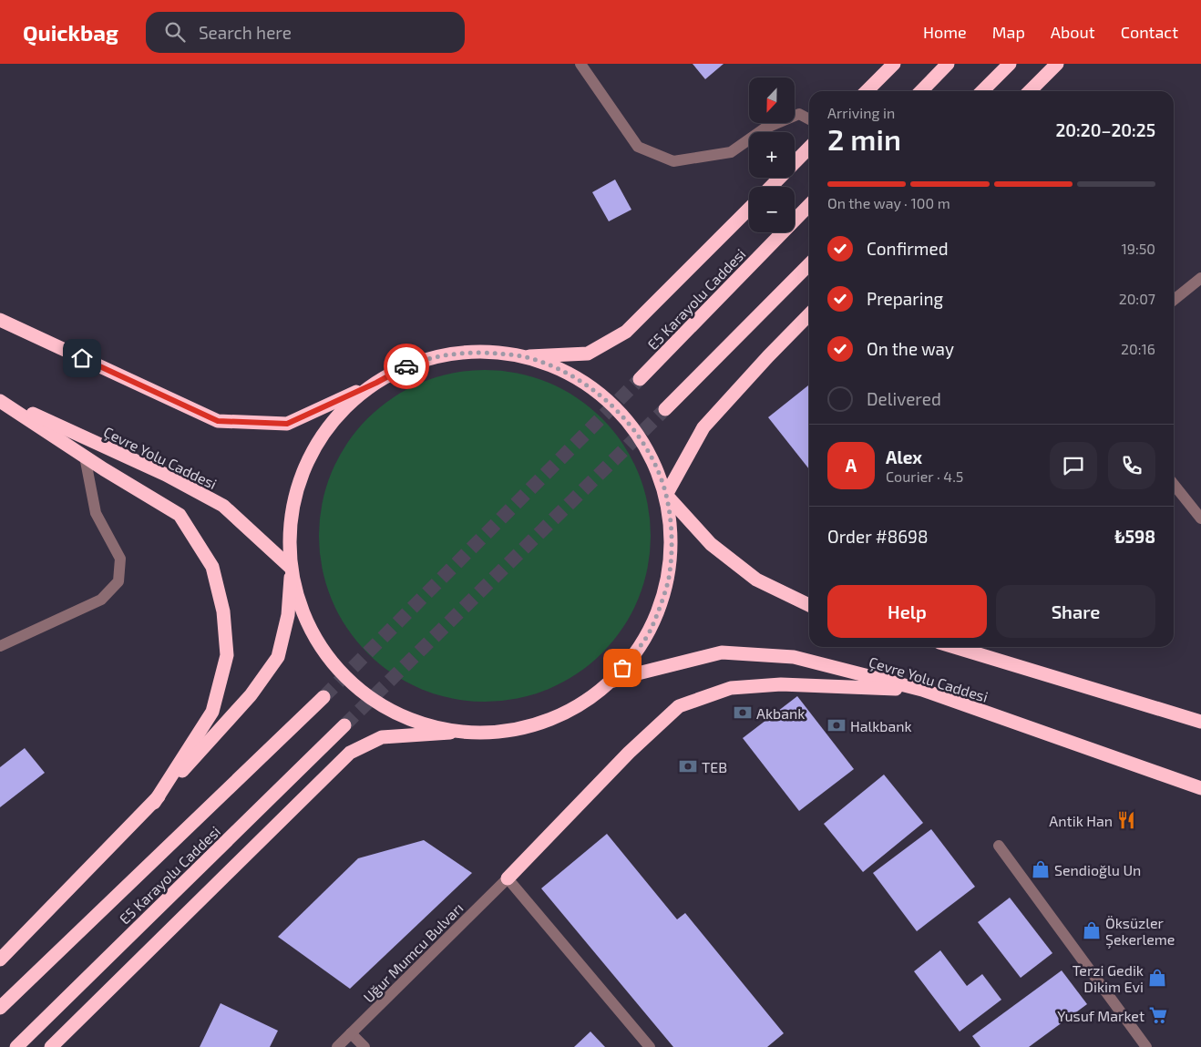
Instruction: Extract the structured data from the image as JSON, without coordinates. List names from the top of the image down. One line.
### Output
{"streets":{"highway":["E5 Karayolu Caddesi","Çevre Yolu Caddesi"],"street":["Uğur Mumcu Bulvarı"]},"places":{"bank":["Akbank","Halkbank","TEB"],"restaurant":["Antik Han"],"shop":["Sendioğlu Un","Öksüzler Şekerleme","Terzi Gedik Dikim Evi"],"supermarket":["Yusuf Market"]},"north":"bottom","page":{"header":"Quickbag","search":"Search here","nav":["Home","Map","About","Contact"],"map_buttons":["+","−"],"heading":["2 min","Arriving in","20:20–20:25"],"panel":["Alex","Courier · 4.5","Order #8698","₺598"],"bar":"On the way · 100 m","list":[["Confirmed","19:50"],["Preparing","20:07"],["On the way","20:16"],"Delivered"],"round":"A","buttons":["Help","Share"]}}
